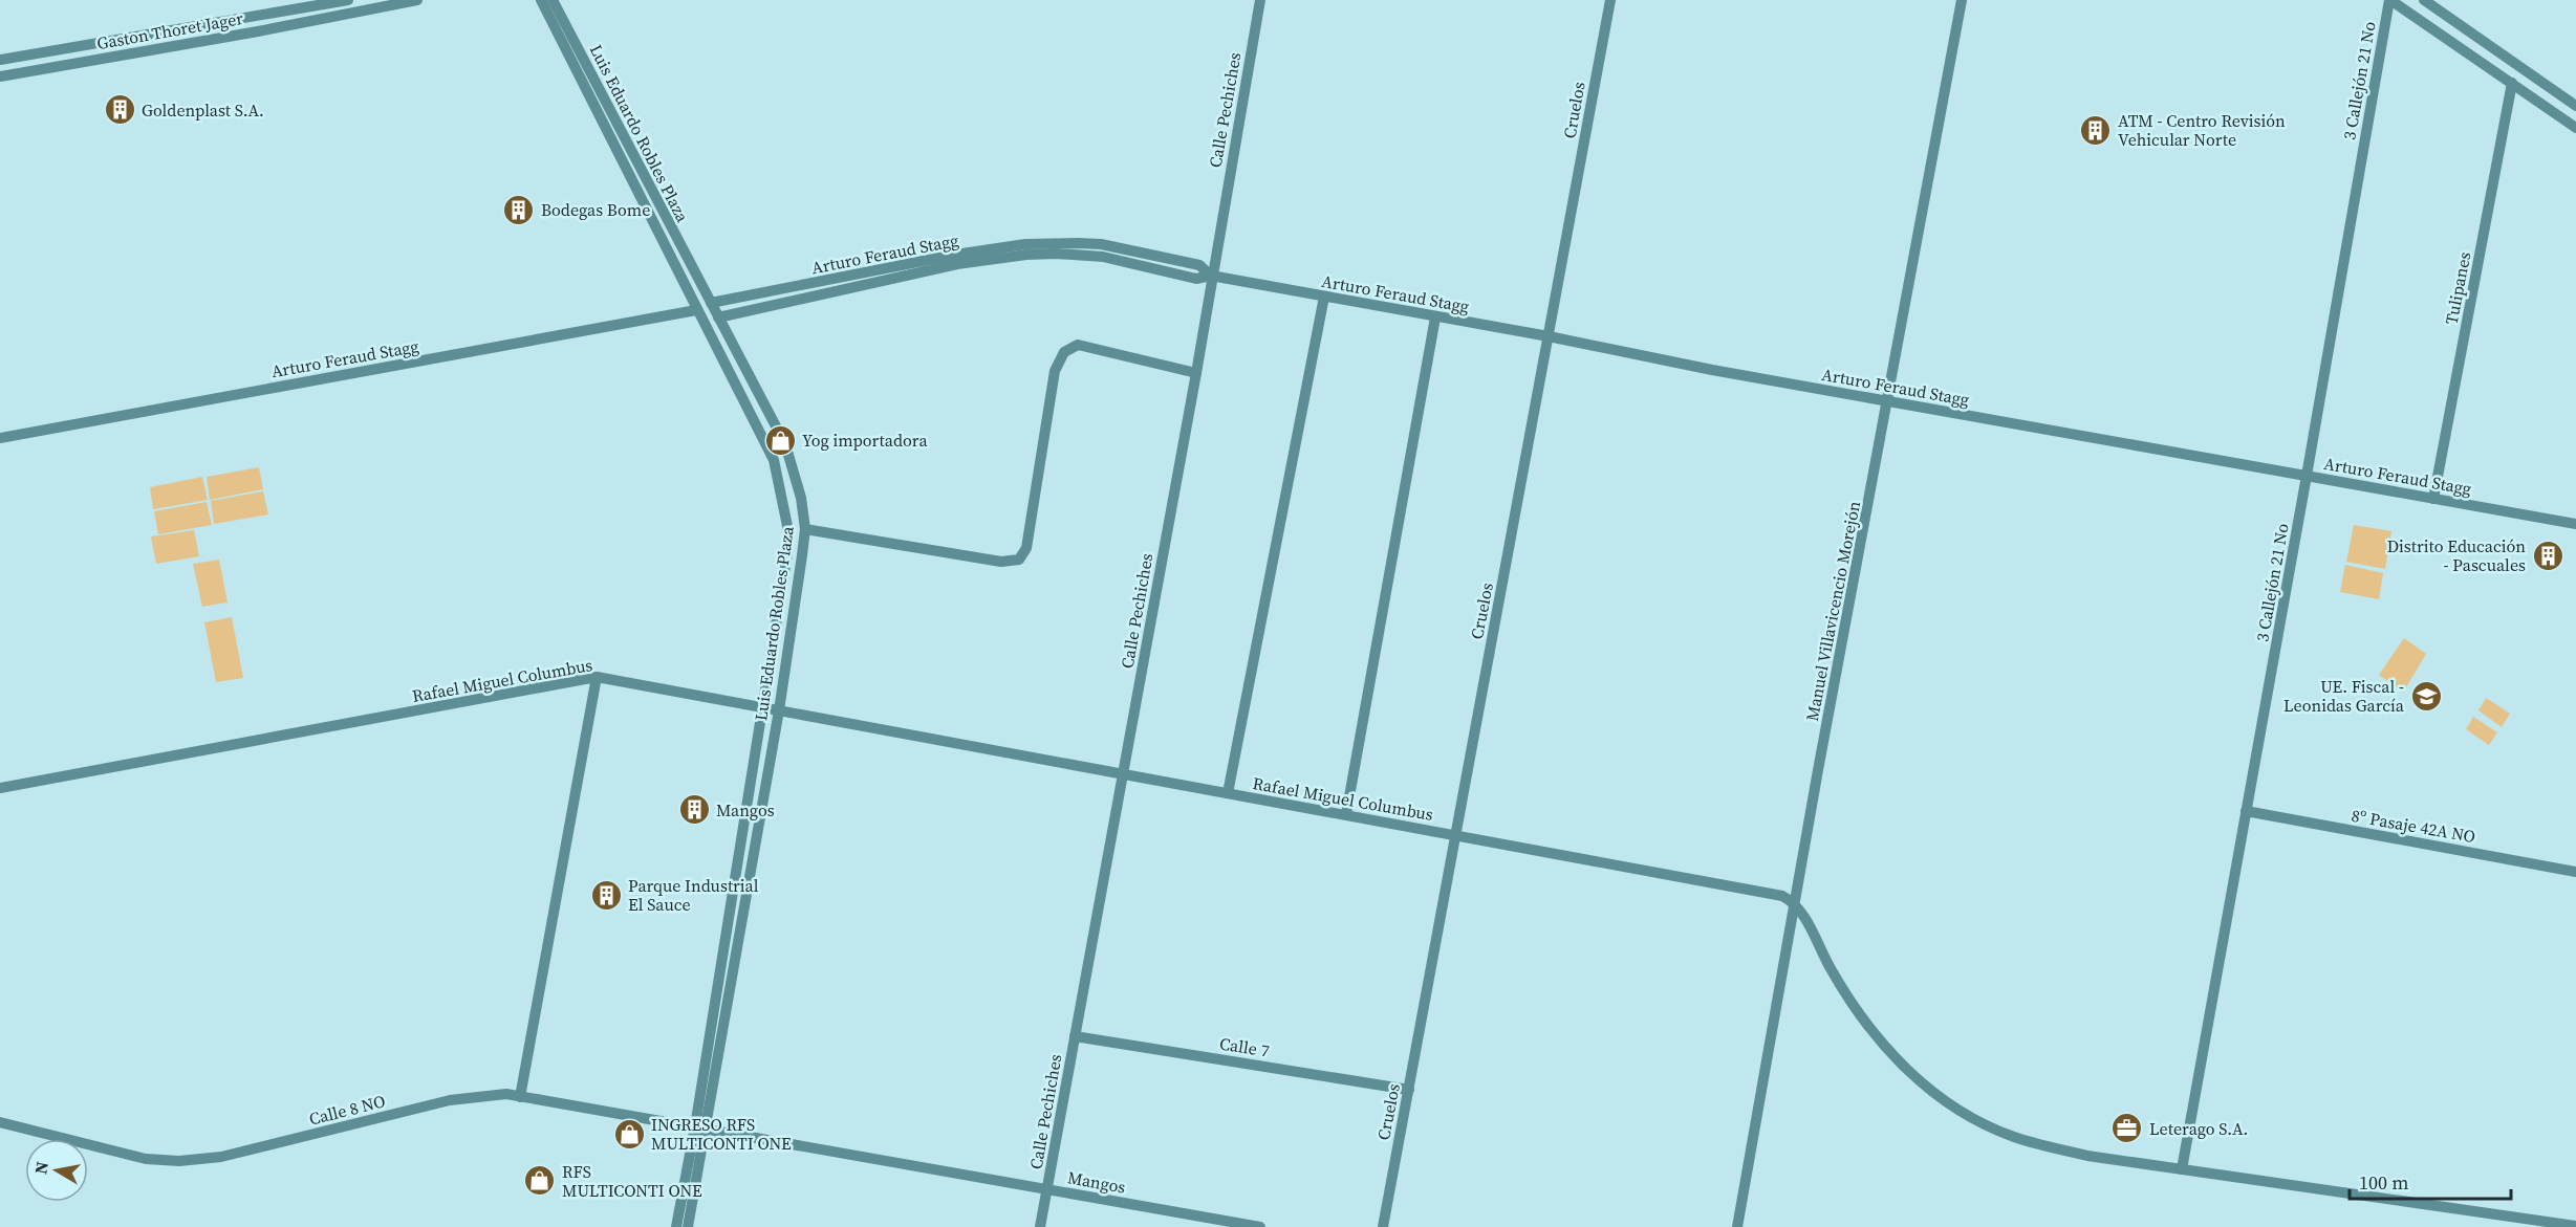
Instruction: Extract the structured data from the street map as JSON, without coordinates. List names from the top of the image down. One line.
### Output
{"streets":{"street":["Gaston Thoret Jager","3 Callejón 21 No","Calle Pechiches","Cruelos","Luis Eduardo Robles Plaza","Arturo Feraud Stagg","Tulipanes","Manuel Villavicencio Morejón","Rafael Miguel Columbus","8º Pasaje 42A NO","Calle 7","Calle 8 NO","Mangos"]},"crossings":[["3 Callejón 21 No","Arturo Feraud Stagg"],["3 Callejón 21 No","8º Pasaje 42A NO"],["Calle Pechiches","Arturo Feraud Stagg"],["Calle Pechiches","Rafael Miguel Columbus"],["Calle Pechiches","Calle 7"],["Calle Pechiches","Mangos"],["Cruelos","Arturo Feraud Stagg"],["Cruelos","Rafael Miguel Columbus"],["Cruelos","Calle 7"],["Luis Eduardo Robles Plaza","Arturo Feraud Stagg"],["Luis Eduardo Robles Plaza","Rafael Miguel Columbus"],["Luis Eduardo Robles Plaza","Calle 8 NO"],["Luis Eduardo Robles Plaza","Mangos"],["Arturo Feraud Stagg","Tulipanes"],["Arturo Feraud Stagg","Manuel Villavicencio Morejón"],["Manuel Villavicencio Morejón","Rafael Miguel Columbus"],["Calle 8 NO","Mangos"]],"places":{"building":["Goldenplast S.A.","ATM - Centro Revisión Vehicular Norte","Bodegas Bome","Distrito Educación - Pascuales","Mangos","Parque Industrial El Sauce"],"shop":["Yog importadora","INGRESO RFS MULTICONTI ONE","RFS MULTICONTI ONE"],"school or university":["UE. Fiscal - Leonidas García"],"office":["Leterago S.A."]},"scale_bar":"100 m","north":"left"}
